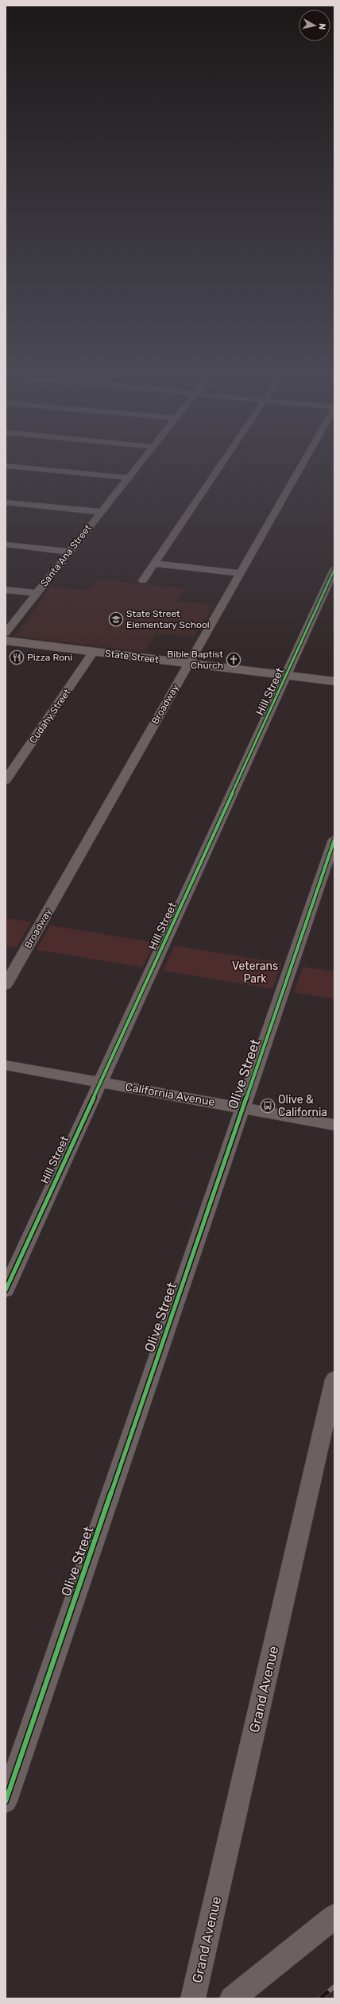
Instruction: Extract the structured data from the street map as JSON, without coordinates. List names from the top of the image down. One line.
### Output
{"streets":{"main road":["State Street"],"street":["Santa Ana Street","Hill Street","Broadway","Cudahy Street","Olive Street","California Avenue","Grand Avenue"]},"crossings":[["State Street","Hill Street"],["State Street","Broadway"],["State Street","Cudahy Street"],["Hill Street","California Avenue"],["Olive Street","California Avenue"]],"parks":["Veterans Park"],"places":{"school or university":["State Street Elementary School"],"restaurant":["Pizza Roni"],"church":["Bible Baptist Church"],"bus stop":["Olive & California"]},"north":"right"}
